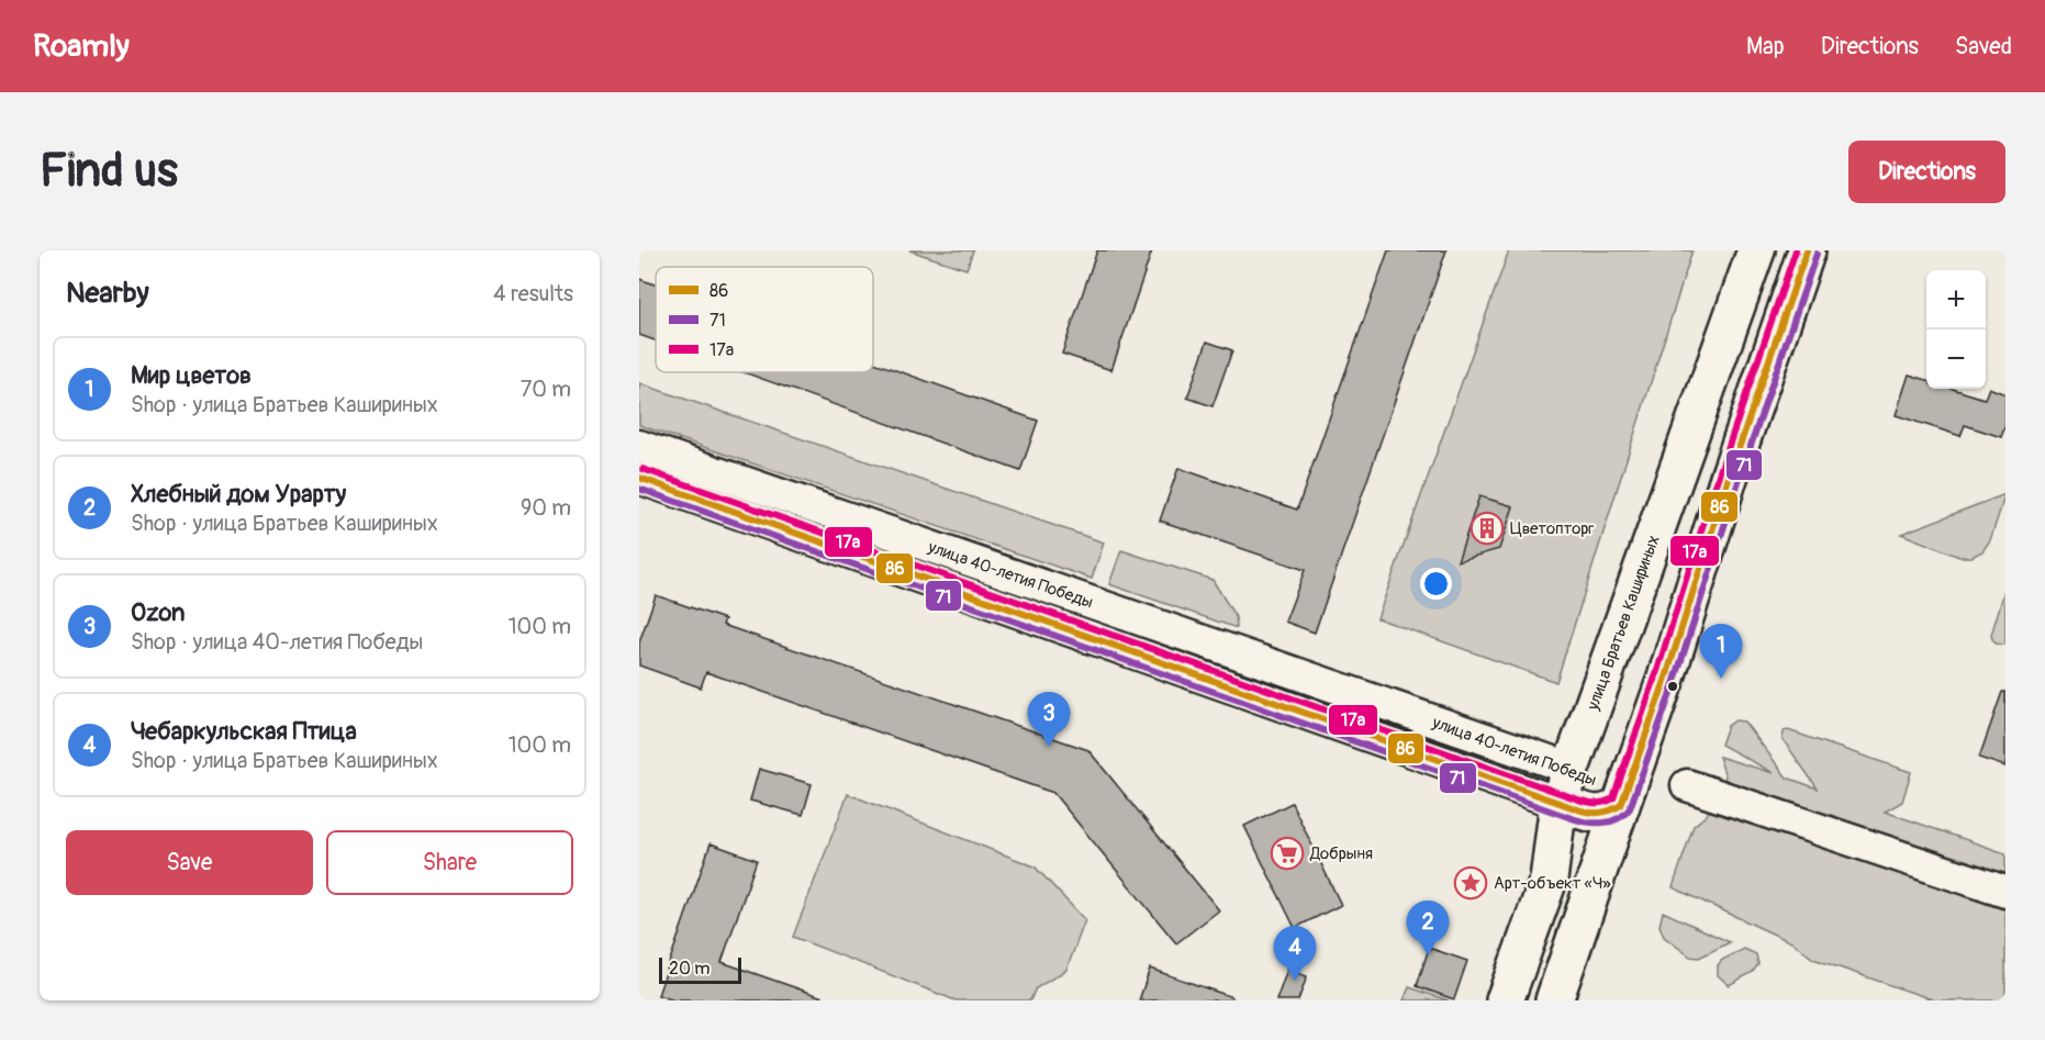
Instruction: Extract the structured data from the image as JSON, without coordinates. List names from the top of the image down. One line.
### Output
{"streets":{"main road":["улица 40-летия Победы","улица Братьев Кашириных"]},"crossings":[["улица 40-летия Победы","улица Братьев Кашириных"]],"places":{"building":["Цветопторг"],"supermarket":["Добрыня"],"place":["Арт-объект «Ч»"]},"lines":["transit line 86","transit line 17a","transit line 71"],"legend":["86","71","17a"],"scale_bar":"20 m","page":{"header":"Roamly","nav":["Map","Directions","Saved"],"buttons":["Directions",["Save","Share"]],"title":"Find us","heading":["Nearby","4 results"],"map_buttons":["+","−"],"list":[{"mark":"1","name":"Мир цветов","note":"Shop · улица Братьев Кашириных","value":"70 m"},{"mark":"2","name":"Хлебный дом Урарту","note":"Shop · улица Братьев Кашириных","value":"90 m"},{"mark":"3","name":"Ozon","note":"Shop · улица 40-летия Победы","value":"100 m"},{"mark":"4","name":"Чебаркульская Птица","note":"Shop · улица Братьев Кашириных","value":"100 m"}],"pins":["1","3","2","4"],"scale":"20 m"}}
